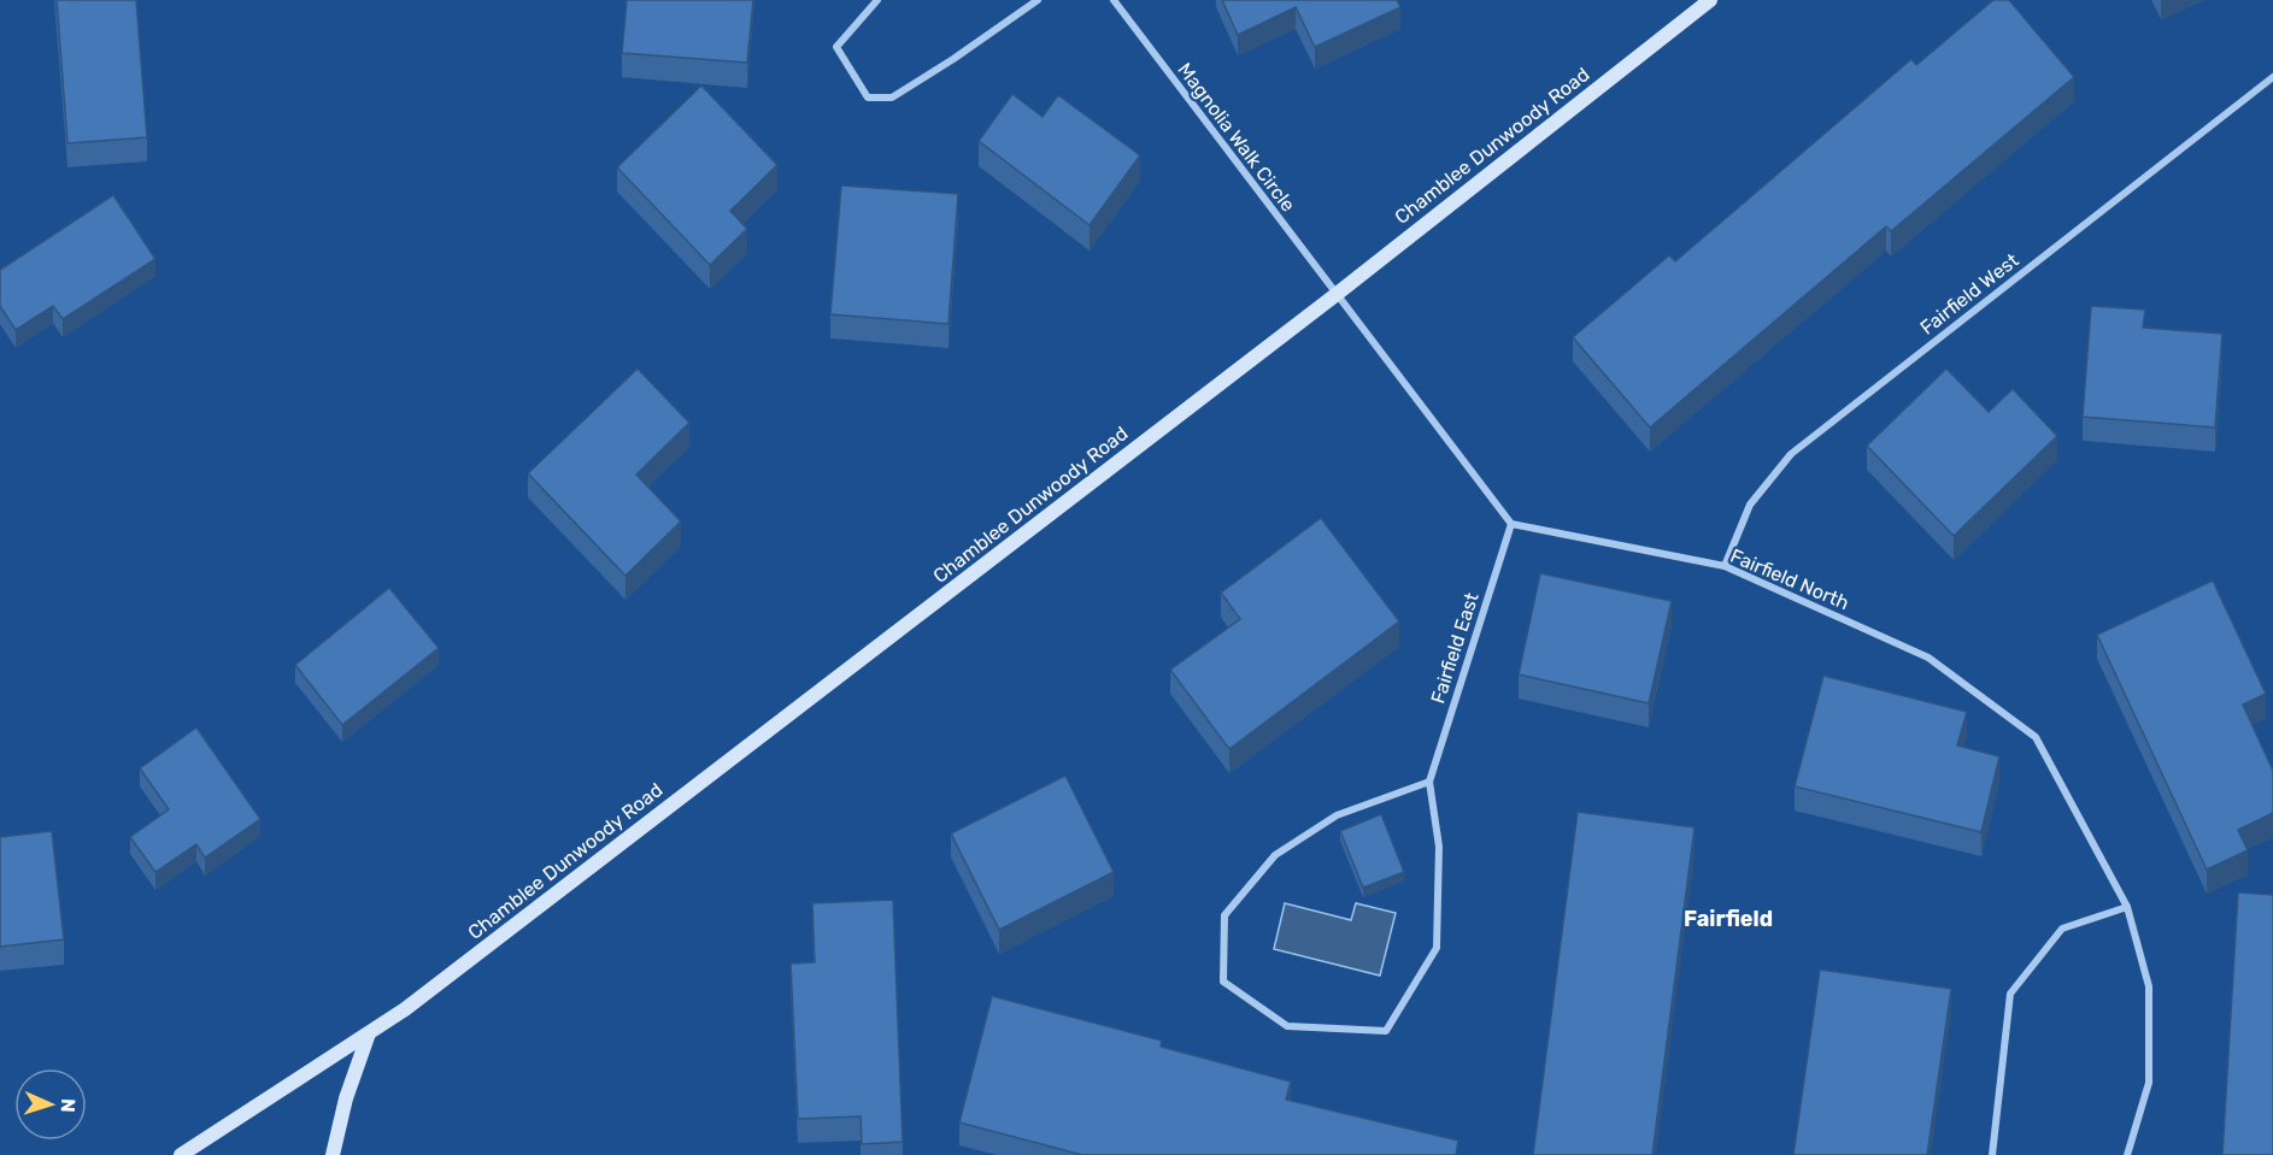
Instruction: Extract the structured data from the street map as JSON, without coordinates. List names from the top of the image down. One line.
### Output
{"streets":{"street":["Magnolia Walk Circle","Chamblee Dunwoody Road","Fairfield West","Fairfield North","Fairfield East"]},"crossings":[["Magnolia Walk Circle","Chamblee Dunwoody Road"],["Fairfield West","Fairfield North"],["Fairfield North","Fairfield East"]],"districts":["Fairfield"],"north":"right"}
